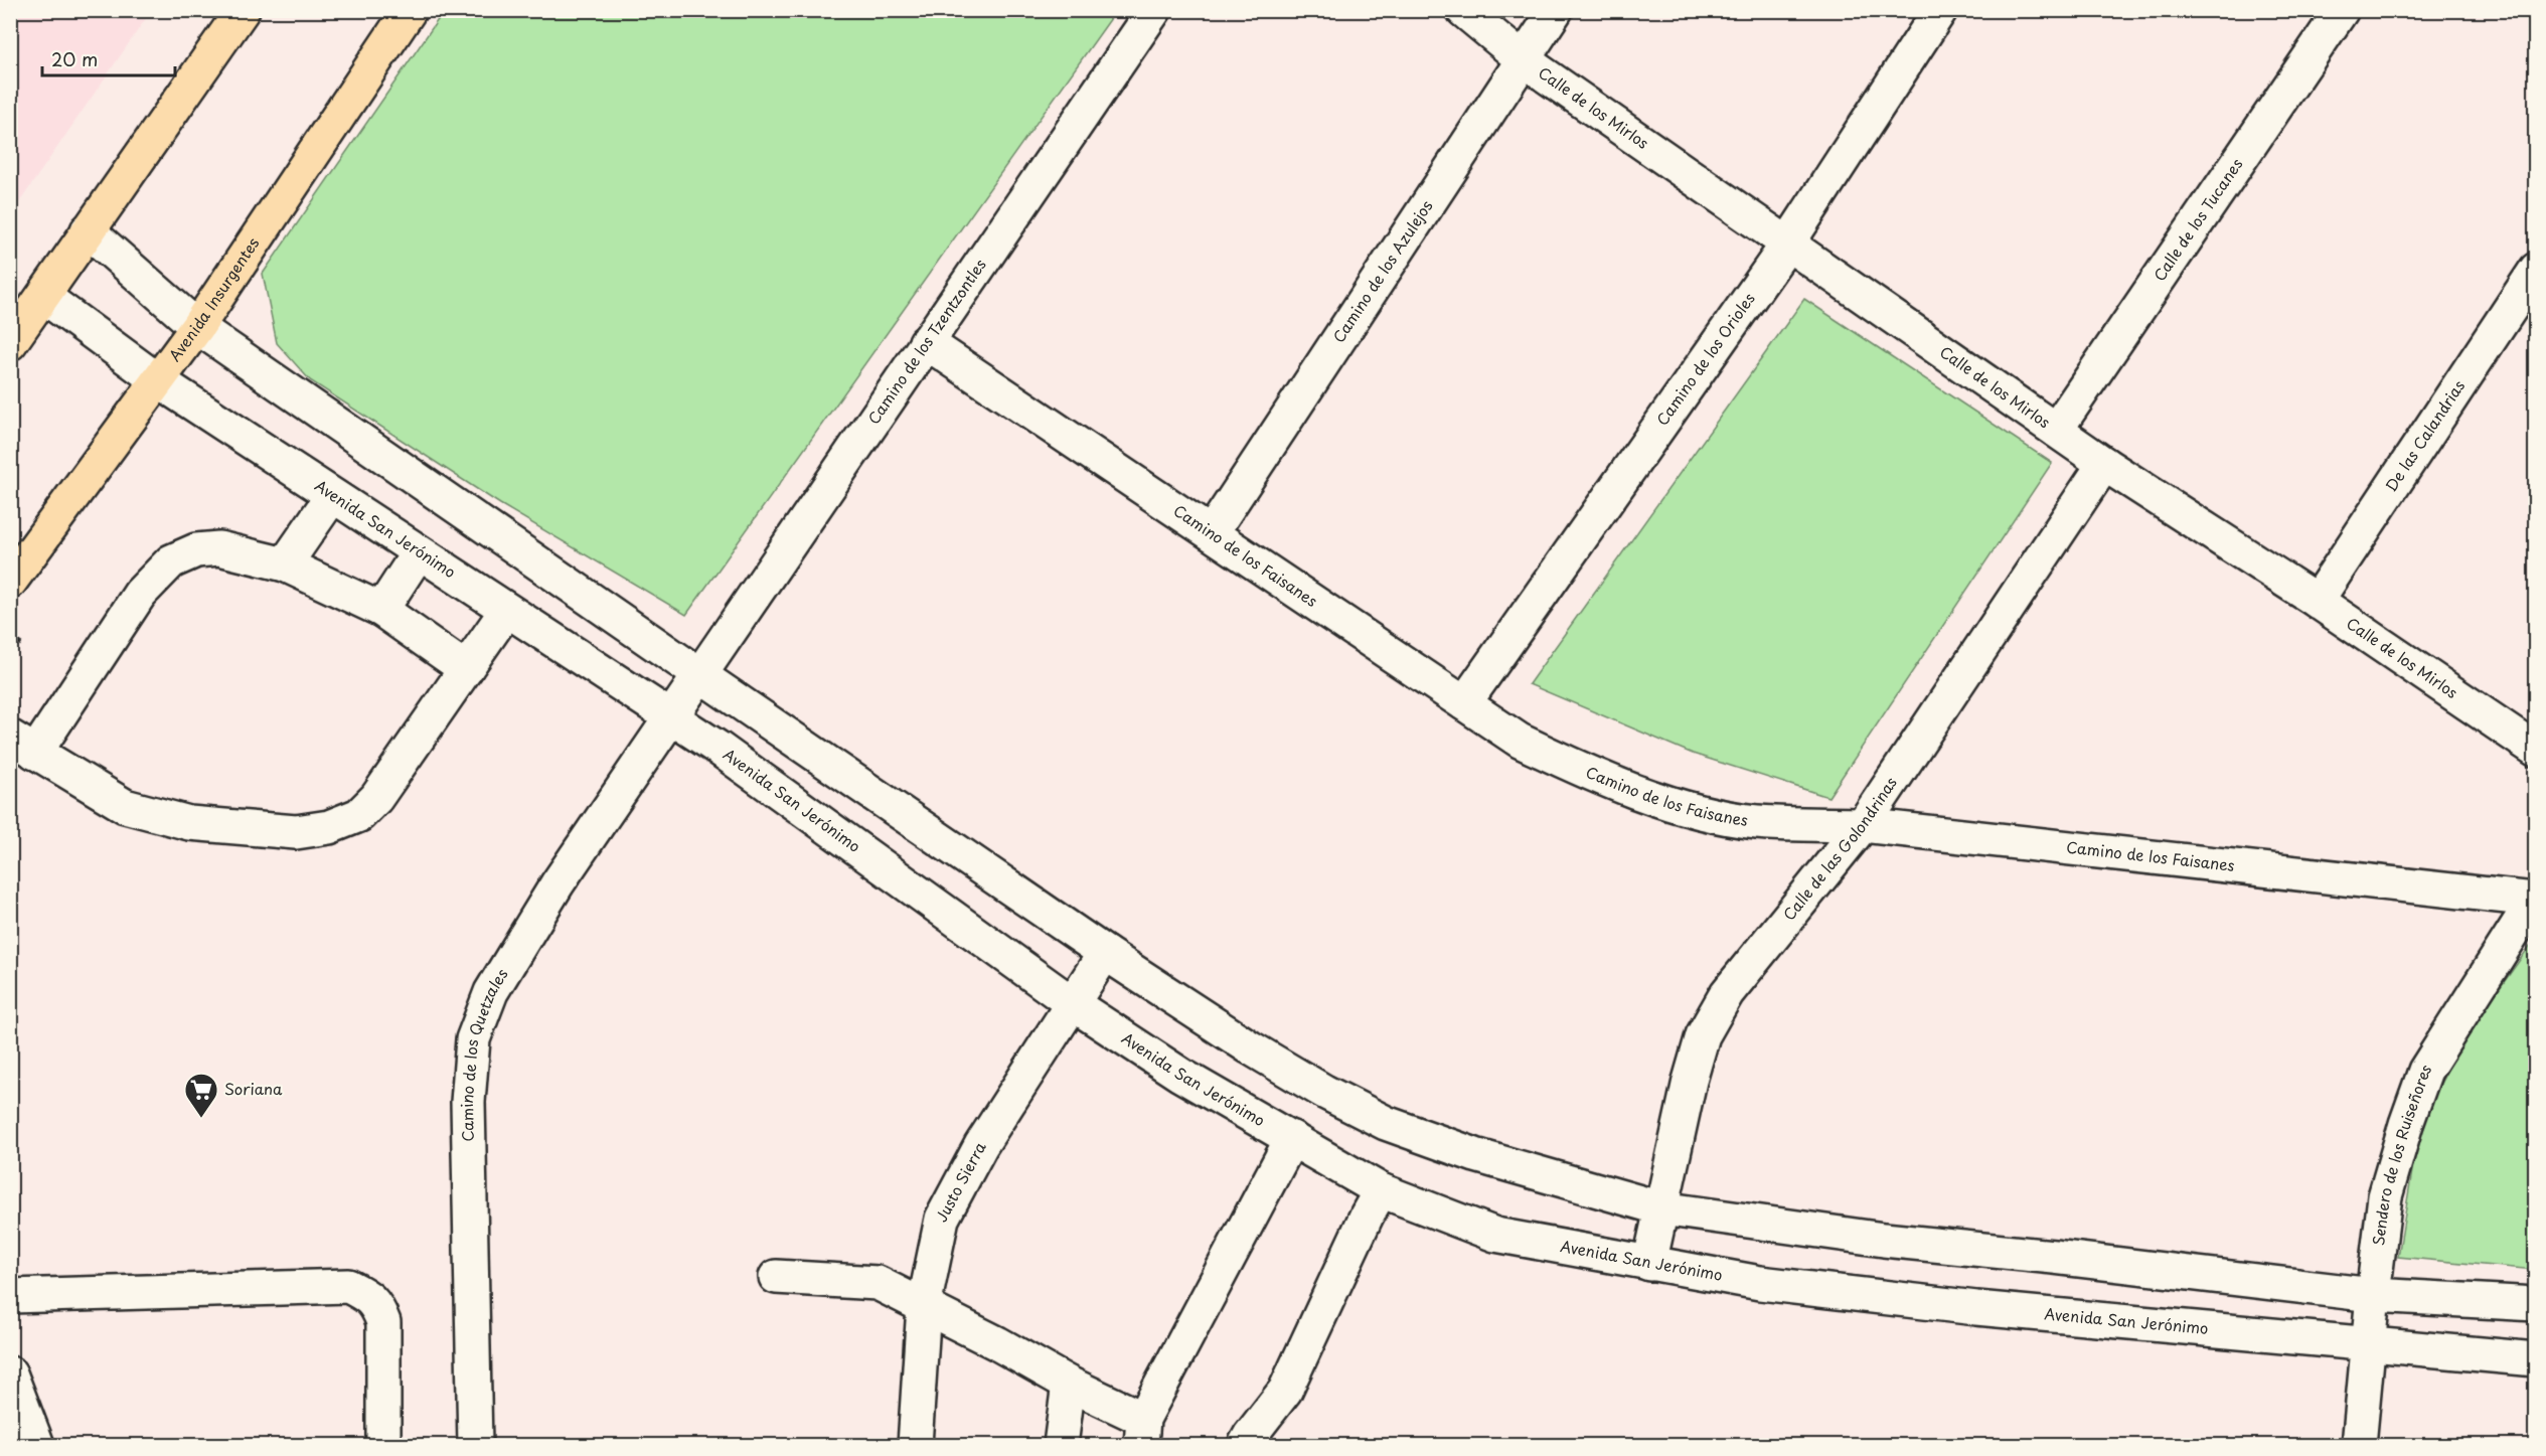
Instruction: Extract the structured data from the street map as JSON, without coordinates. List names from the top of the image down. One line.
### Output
{"streets":{"main road":["Avenida Insurgentes"],"street":["Calle de los Mirlos","Calle de los Tucanes","Camino de los Azulejos","Camino de los Tzentzontles","Camino de los Orioles","De las Calandrias","Avenida San Jerónimo","Camino de los Faisanes","Calle de las Golondrinas","Camino de los Quetzales","Sendero de los Ruiseñores","Justo Sierra"]},"crossings":[["Calle de los Mirlos","Calle de los Tucanes"],["Calle de los Mirlos","Camino de los Azulejos"],["Calle de los Mirlos","Camino de los Orioles"],["Calle de los Mirlos","De las Calandrias"],["Calle de los Mirlos","Calle de las Golondrinas"],["Camino de los Azulejos","Camino de los Faisanes"],["Avenida Insurgentes","Avenida San Jerónimo"],["Camino de los Tzentzontles","Avenida San Jerónimo"],["Camino de los Tzentzontles","Camino de los Faisanes"],["Camino de los Tzentzontles","Camino de los Quetzales"],["Camino de los Orioles","Camino de los Faisanes"],["Avenida San Jerónimo","Calle de las Golondrinas"],["Avenida San Jerónimo","Camino de los Quetzales"],["Avenida San Jerónimo","Sendero de los Ruiseñores"],["Avenida San Jerónimo","Justo Sierra"],["Camino de los Faisanes","Calle de las Golondrinas"],["Camino de los Faisanes","Sendero de los Ruiseñores"]],"places":{"supermarket":["Soriana"]},"scale_bar":"20 m"}
